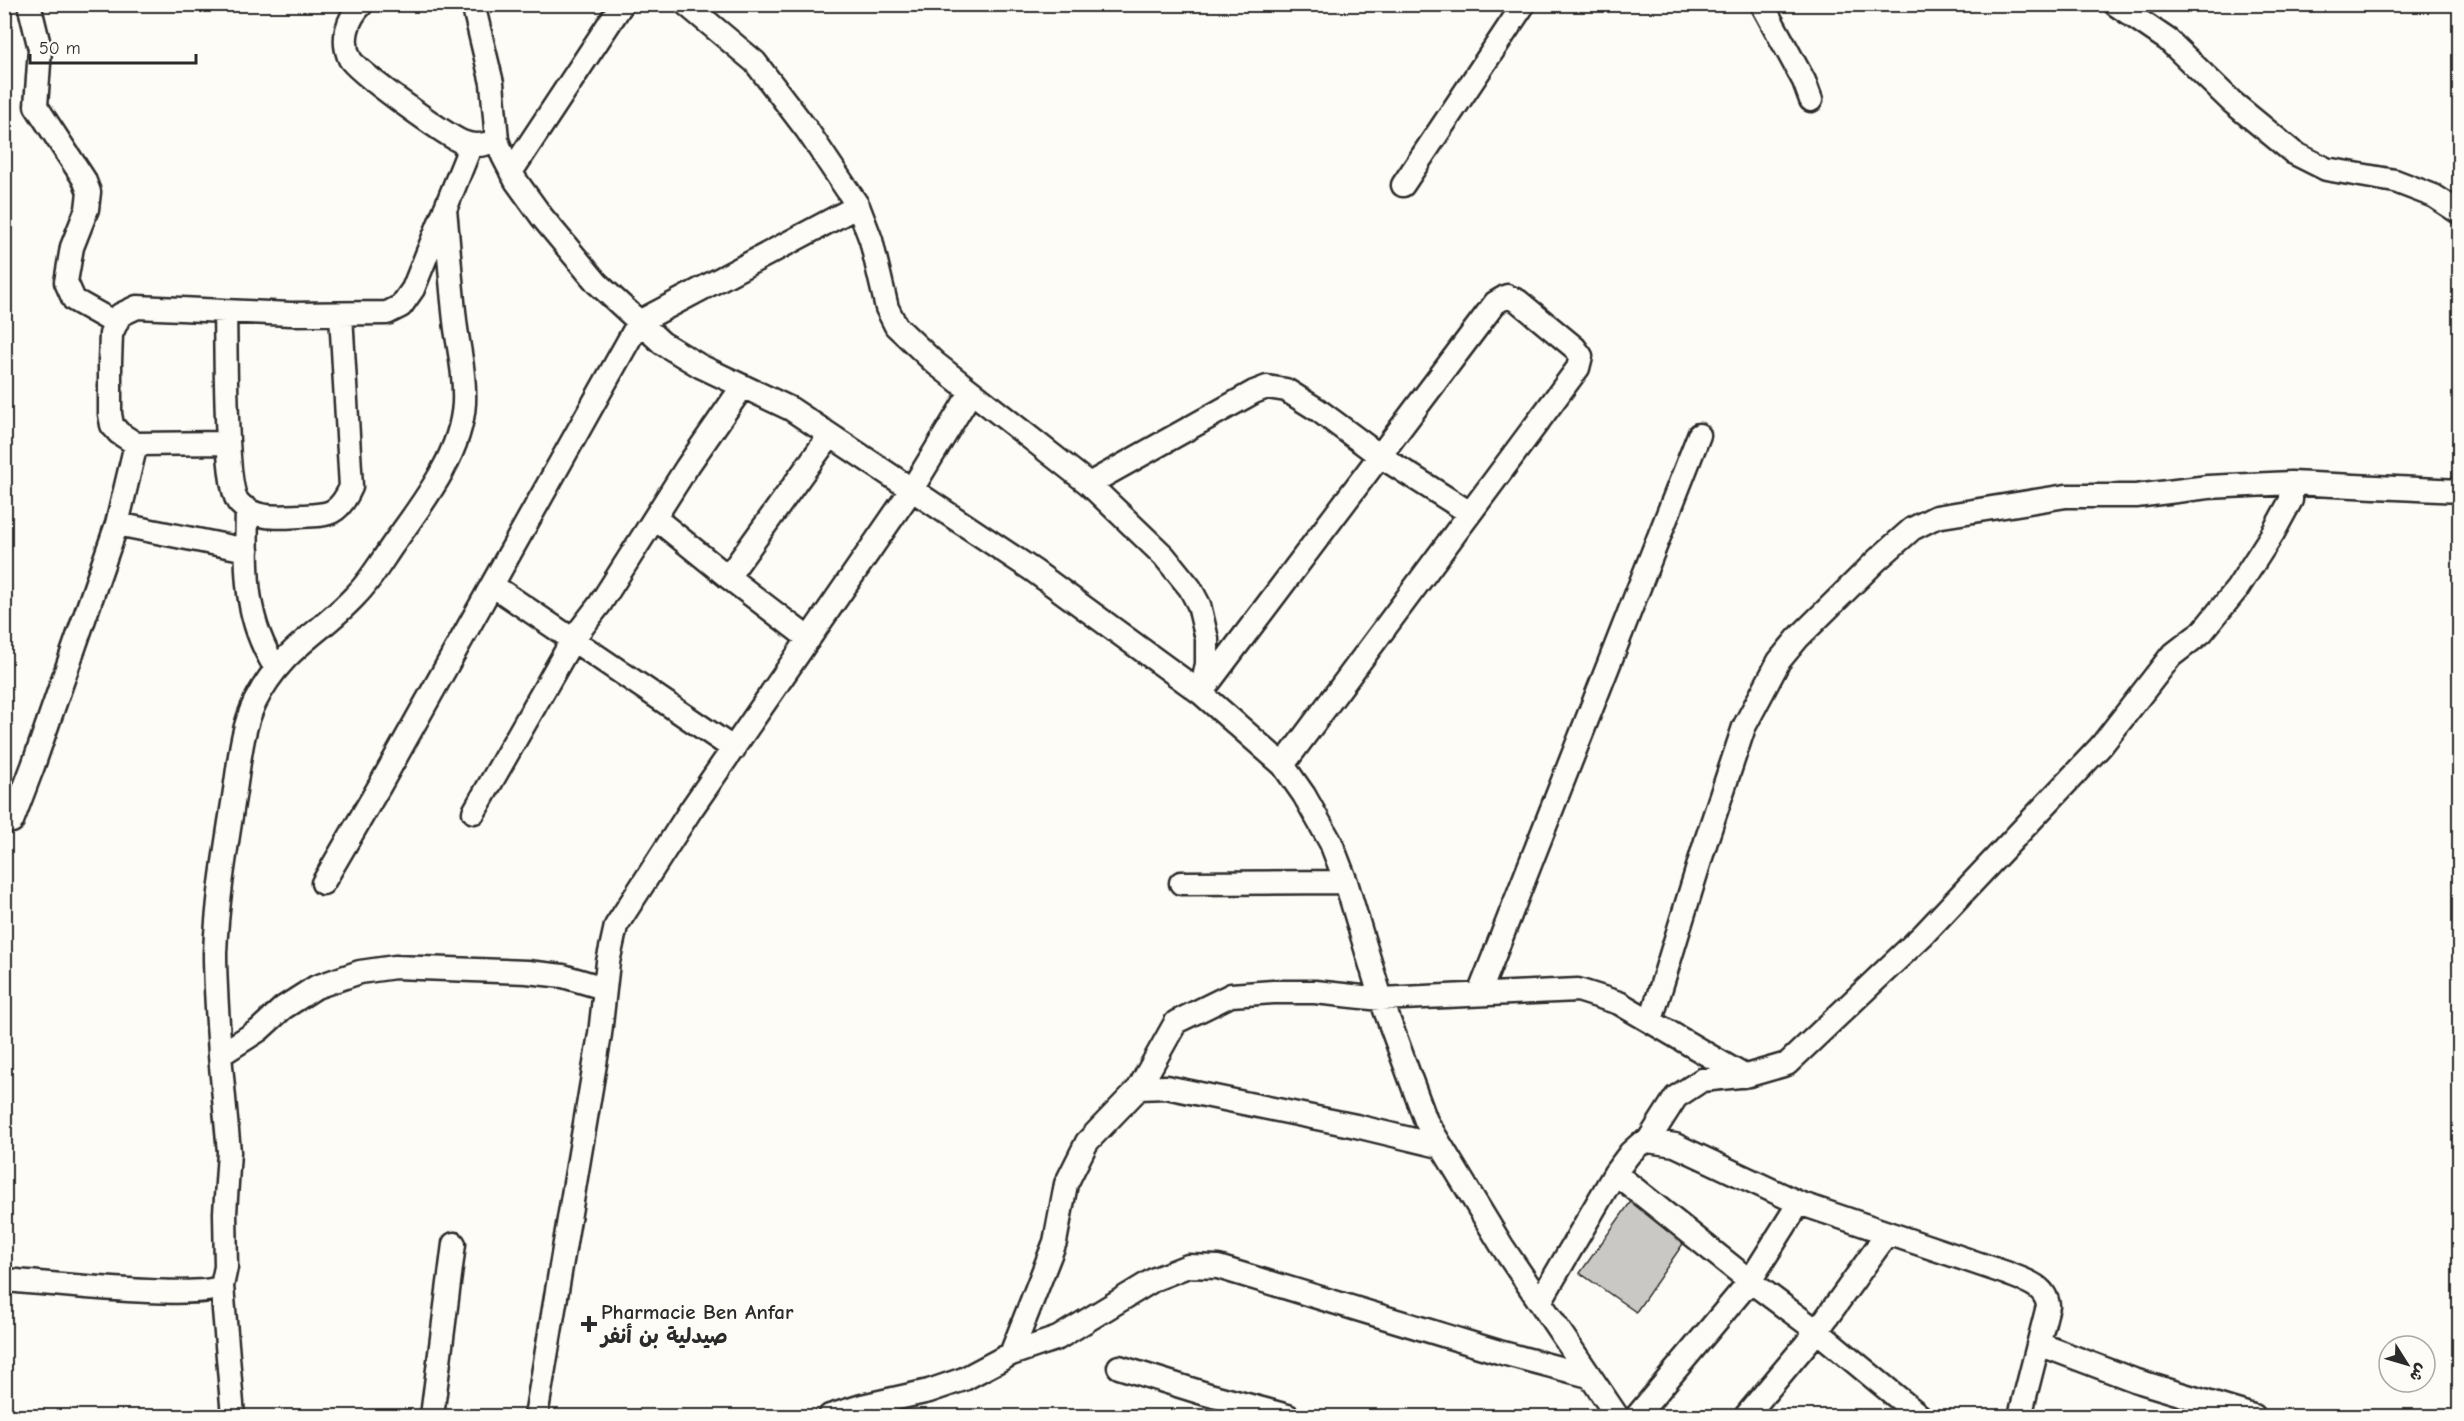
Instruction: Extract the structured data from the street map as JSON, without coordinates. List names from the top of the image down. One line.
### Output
{"places":{"health":["Pharmacie Ben Anfar صيدلية بن أنفر"]},"scale_bar":"50 m","north":"bottom right"}
